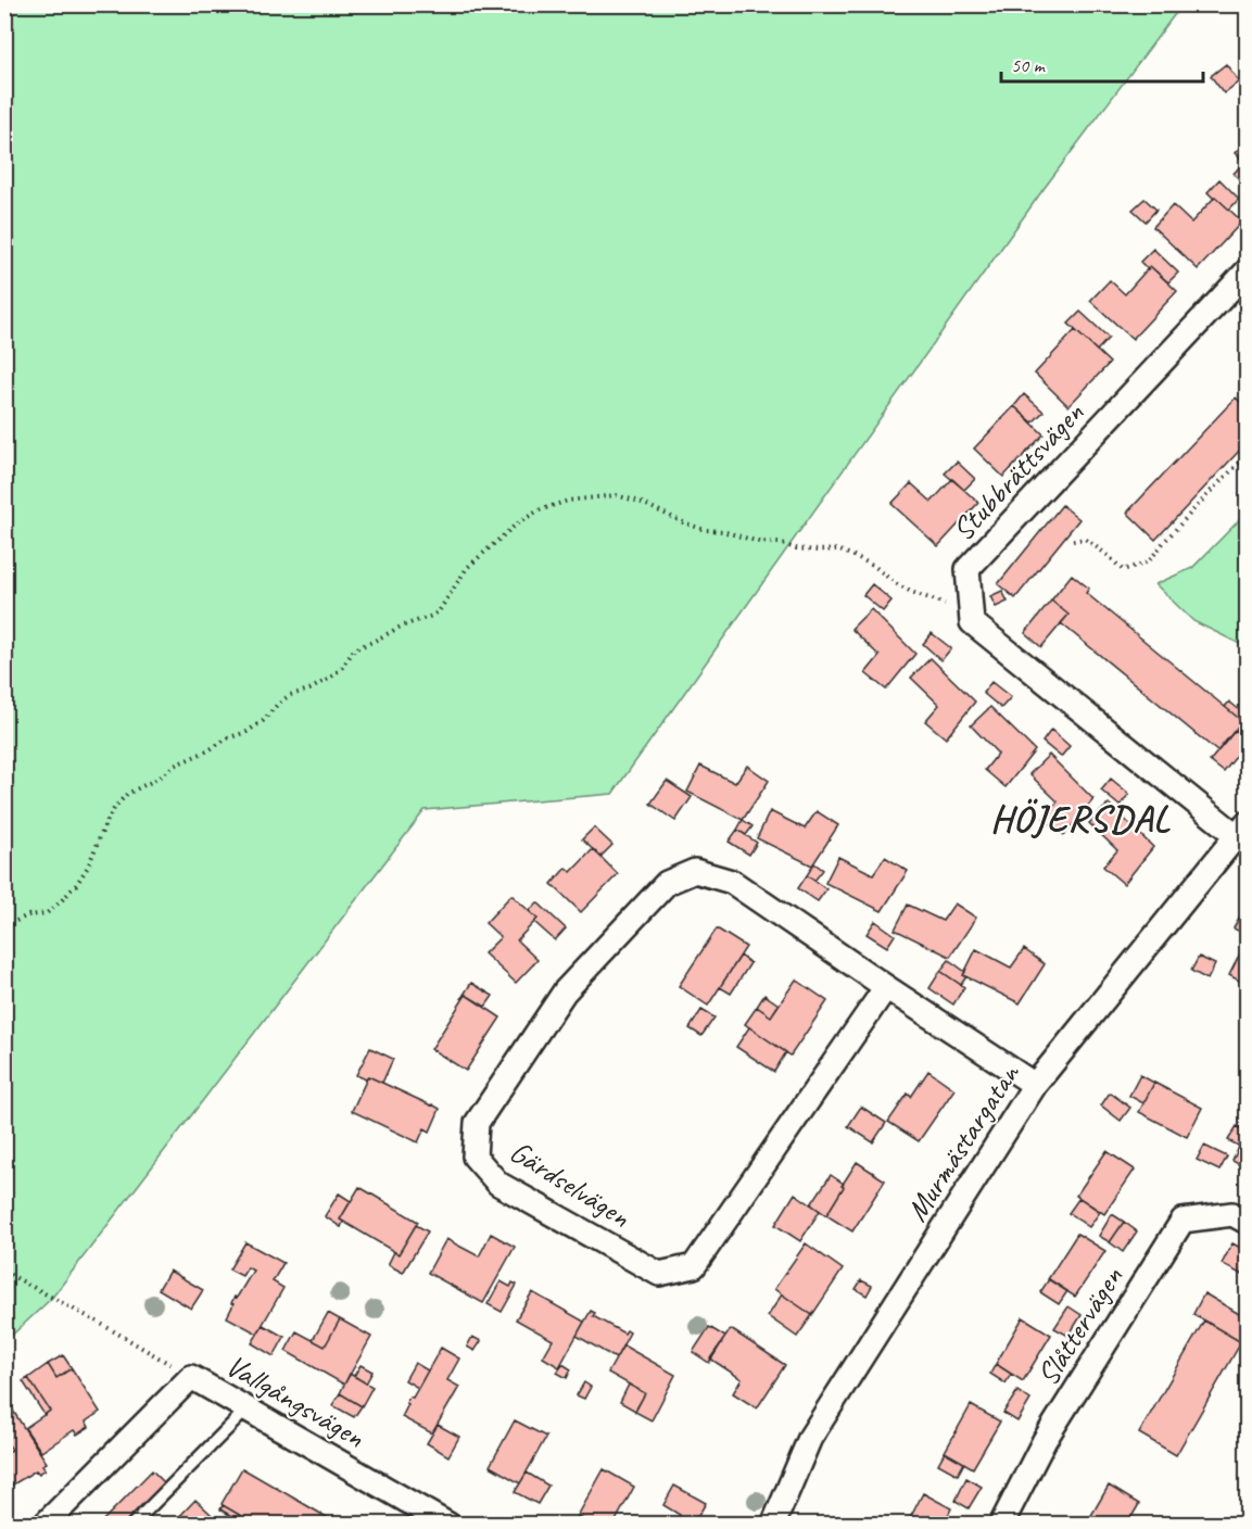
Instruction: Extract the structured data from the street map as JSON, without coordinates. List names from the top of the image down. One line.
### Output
{"streets":{"street":["Stubbrättsvägen","Murmästargatan","Gärdselvägen","Slåttervägen","Vallgångsvägen"]},"crossings":[["Stubbrättsvägen","Murmästargatan"],["Murmästargatan","Gärdselvägen"]],"districts":["HÖJERSDAL"],"scale_bar":"50 m"}
